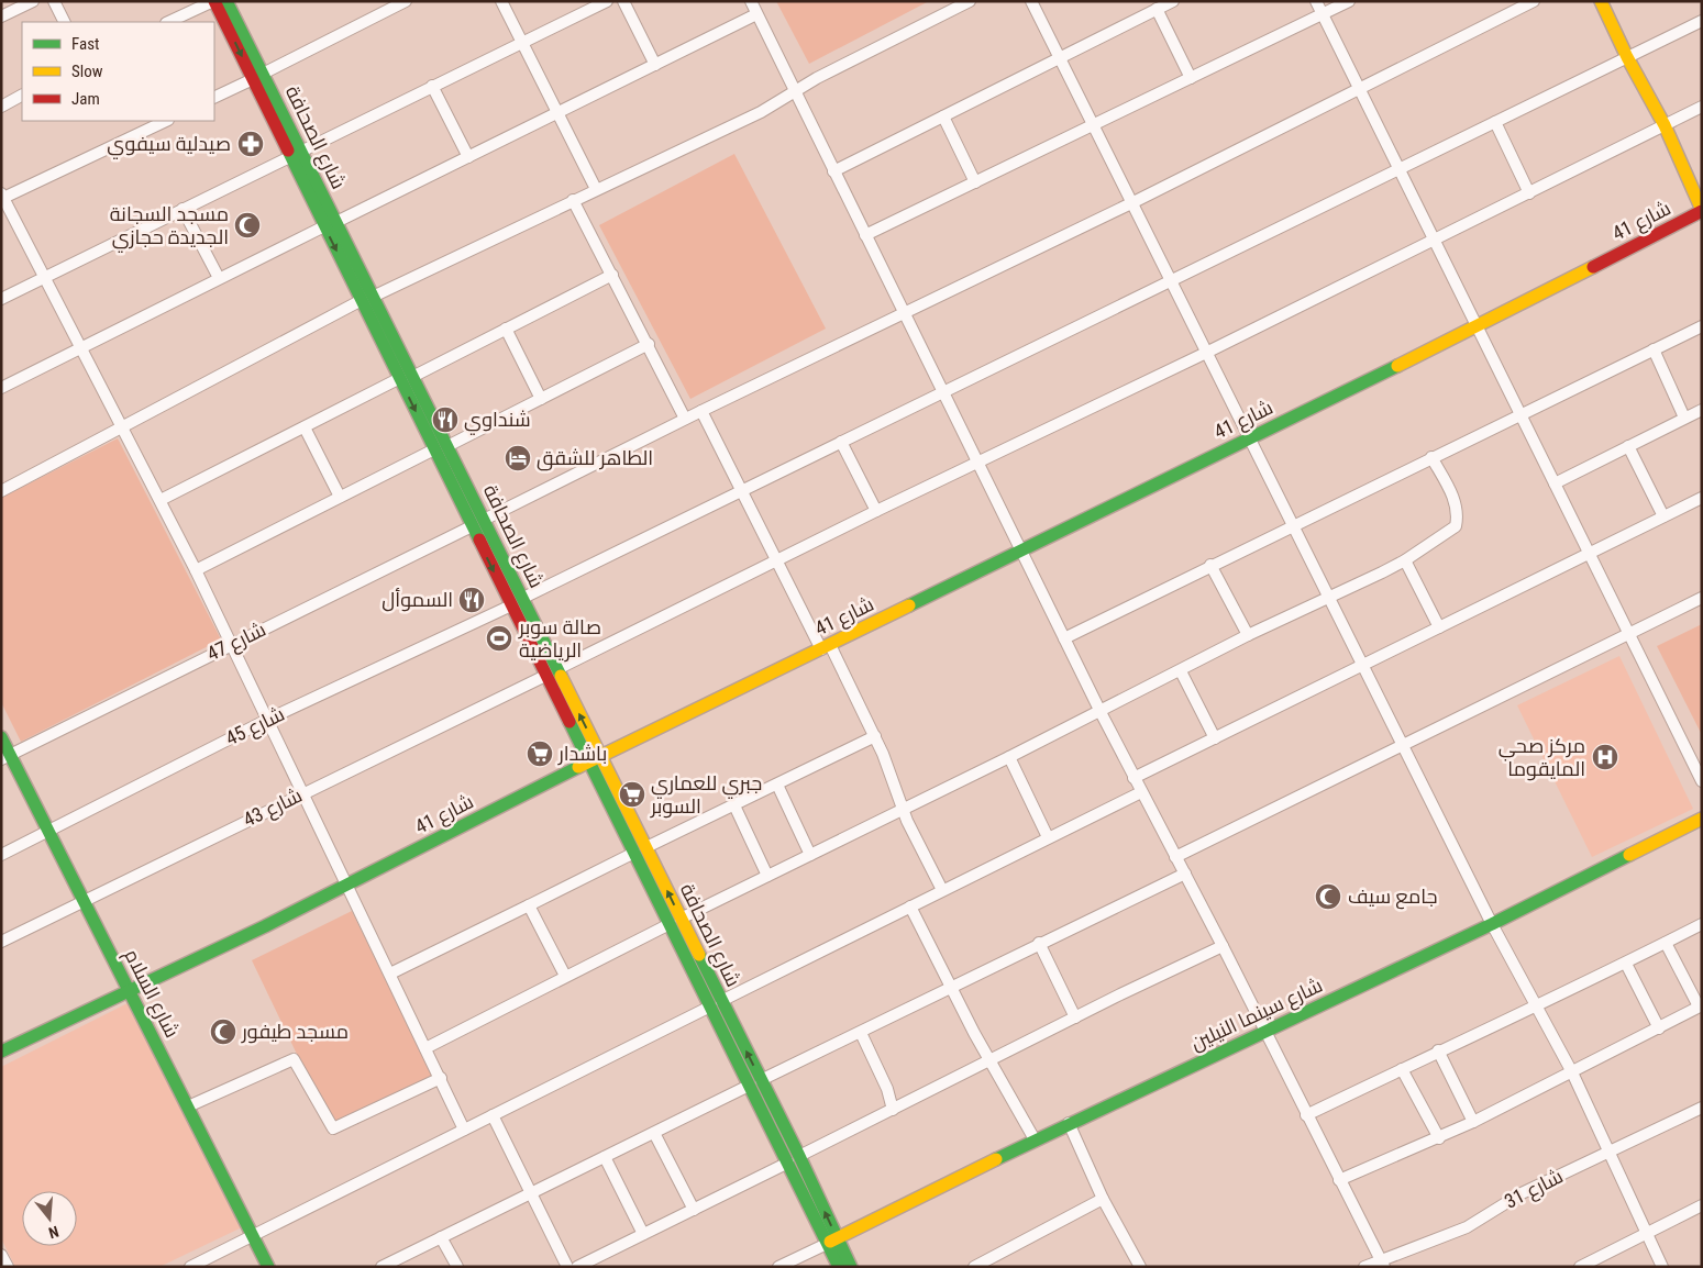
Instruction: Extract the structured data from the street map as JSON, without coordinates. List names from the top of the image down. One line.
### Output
{"streets":{"main road":["شارع الصحافة","شارع 41","شارع السلام","شارع سينما النيلين"],"street":["شارع 47","شارع 45","شارع 43","شارع 31"]},"crossings":[["شارع الصحافة","شارع 41"],["شارع الصحافة","شارع 47"],["شارع الصحافة","شارع 45"],["شارع الصحافة","شارع 43"],["شارع الصحافة","شارع سينما النيلين"],["شارع 41","شارع السلام"],["شارع 47","شارع السلام"],["شارع 45","شارع السلام"],["شارع 43","شارع السلام"]],"places":{"pharmacy":["صيدلية سيفوي"],"mosque":["مسجد السجانة الجديدة حجازي","جامع سيف","مسجد طيفور"],"restaurant":["شنداوي","السموأل"],"hotel":["الطاهر للشقق"],"sports":["صالة سوبر الرياضية"],"supermarket":["باشدار","جبري للعماري السوبر"],"hospital":["مركز صحي المايقوما"]},"legend":["Fast","Slow","Jam"],"north":"bottom"}
